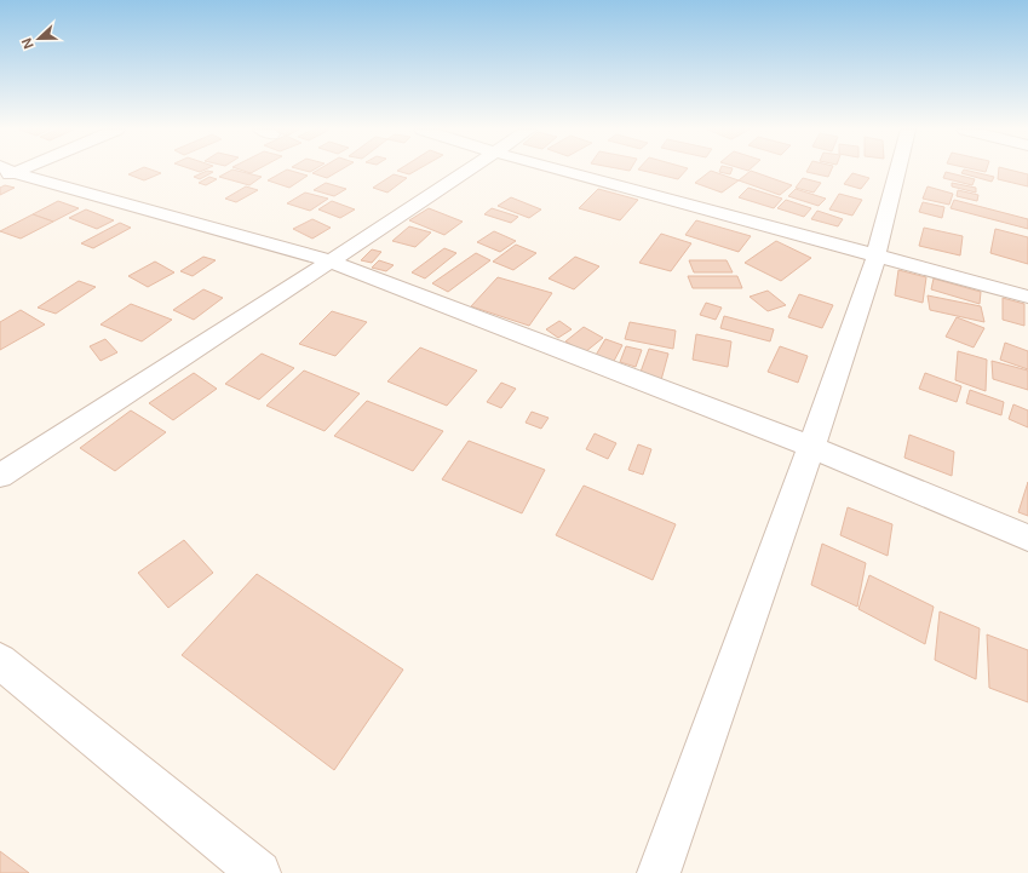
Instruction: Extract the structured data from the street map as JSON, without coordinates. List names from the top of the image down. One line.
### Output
{"north":"left"}
